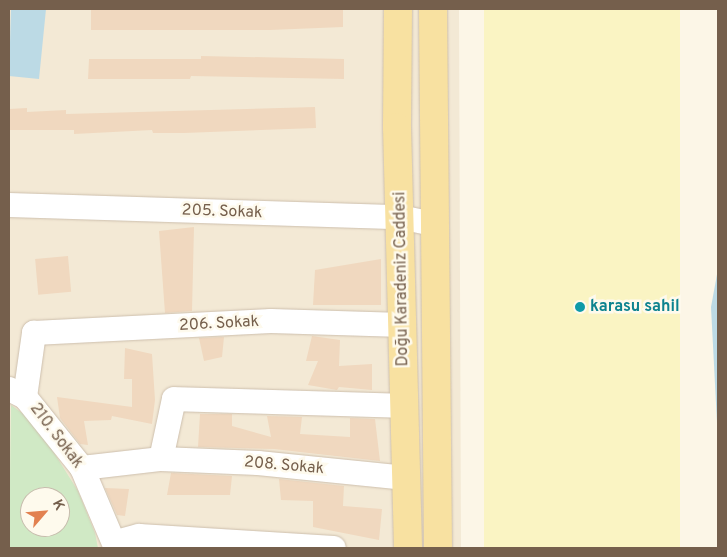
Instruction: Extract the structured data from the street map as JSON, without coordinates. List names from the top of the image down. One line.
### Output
{"streets":{"main road":["Doğu Karadeniz Caddesi"],"street":["205. Sokak","206. Sokak","210. Sokak","208. Sokak"]},"crossings":[["205. Sokak","Doğu Karadeniz Caddesi"],["Doğu Karadeniz Caddesi","206. Sokak"],["Doğu Karadeniz Caddesi","208. Sokak"],["206. Sokak","210. Sokak"],["210. Sokak","208. Sokak"]],"places":["karasu sahil"],"north":"top right"}
